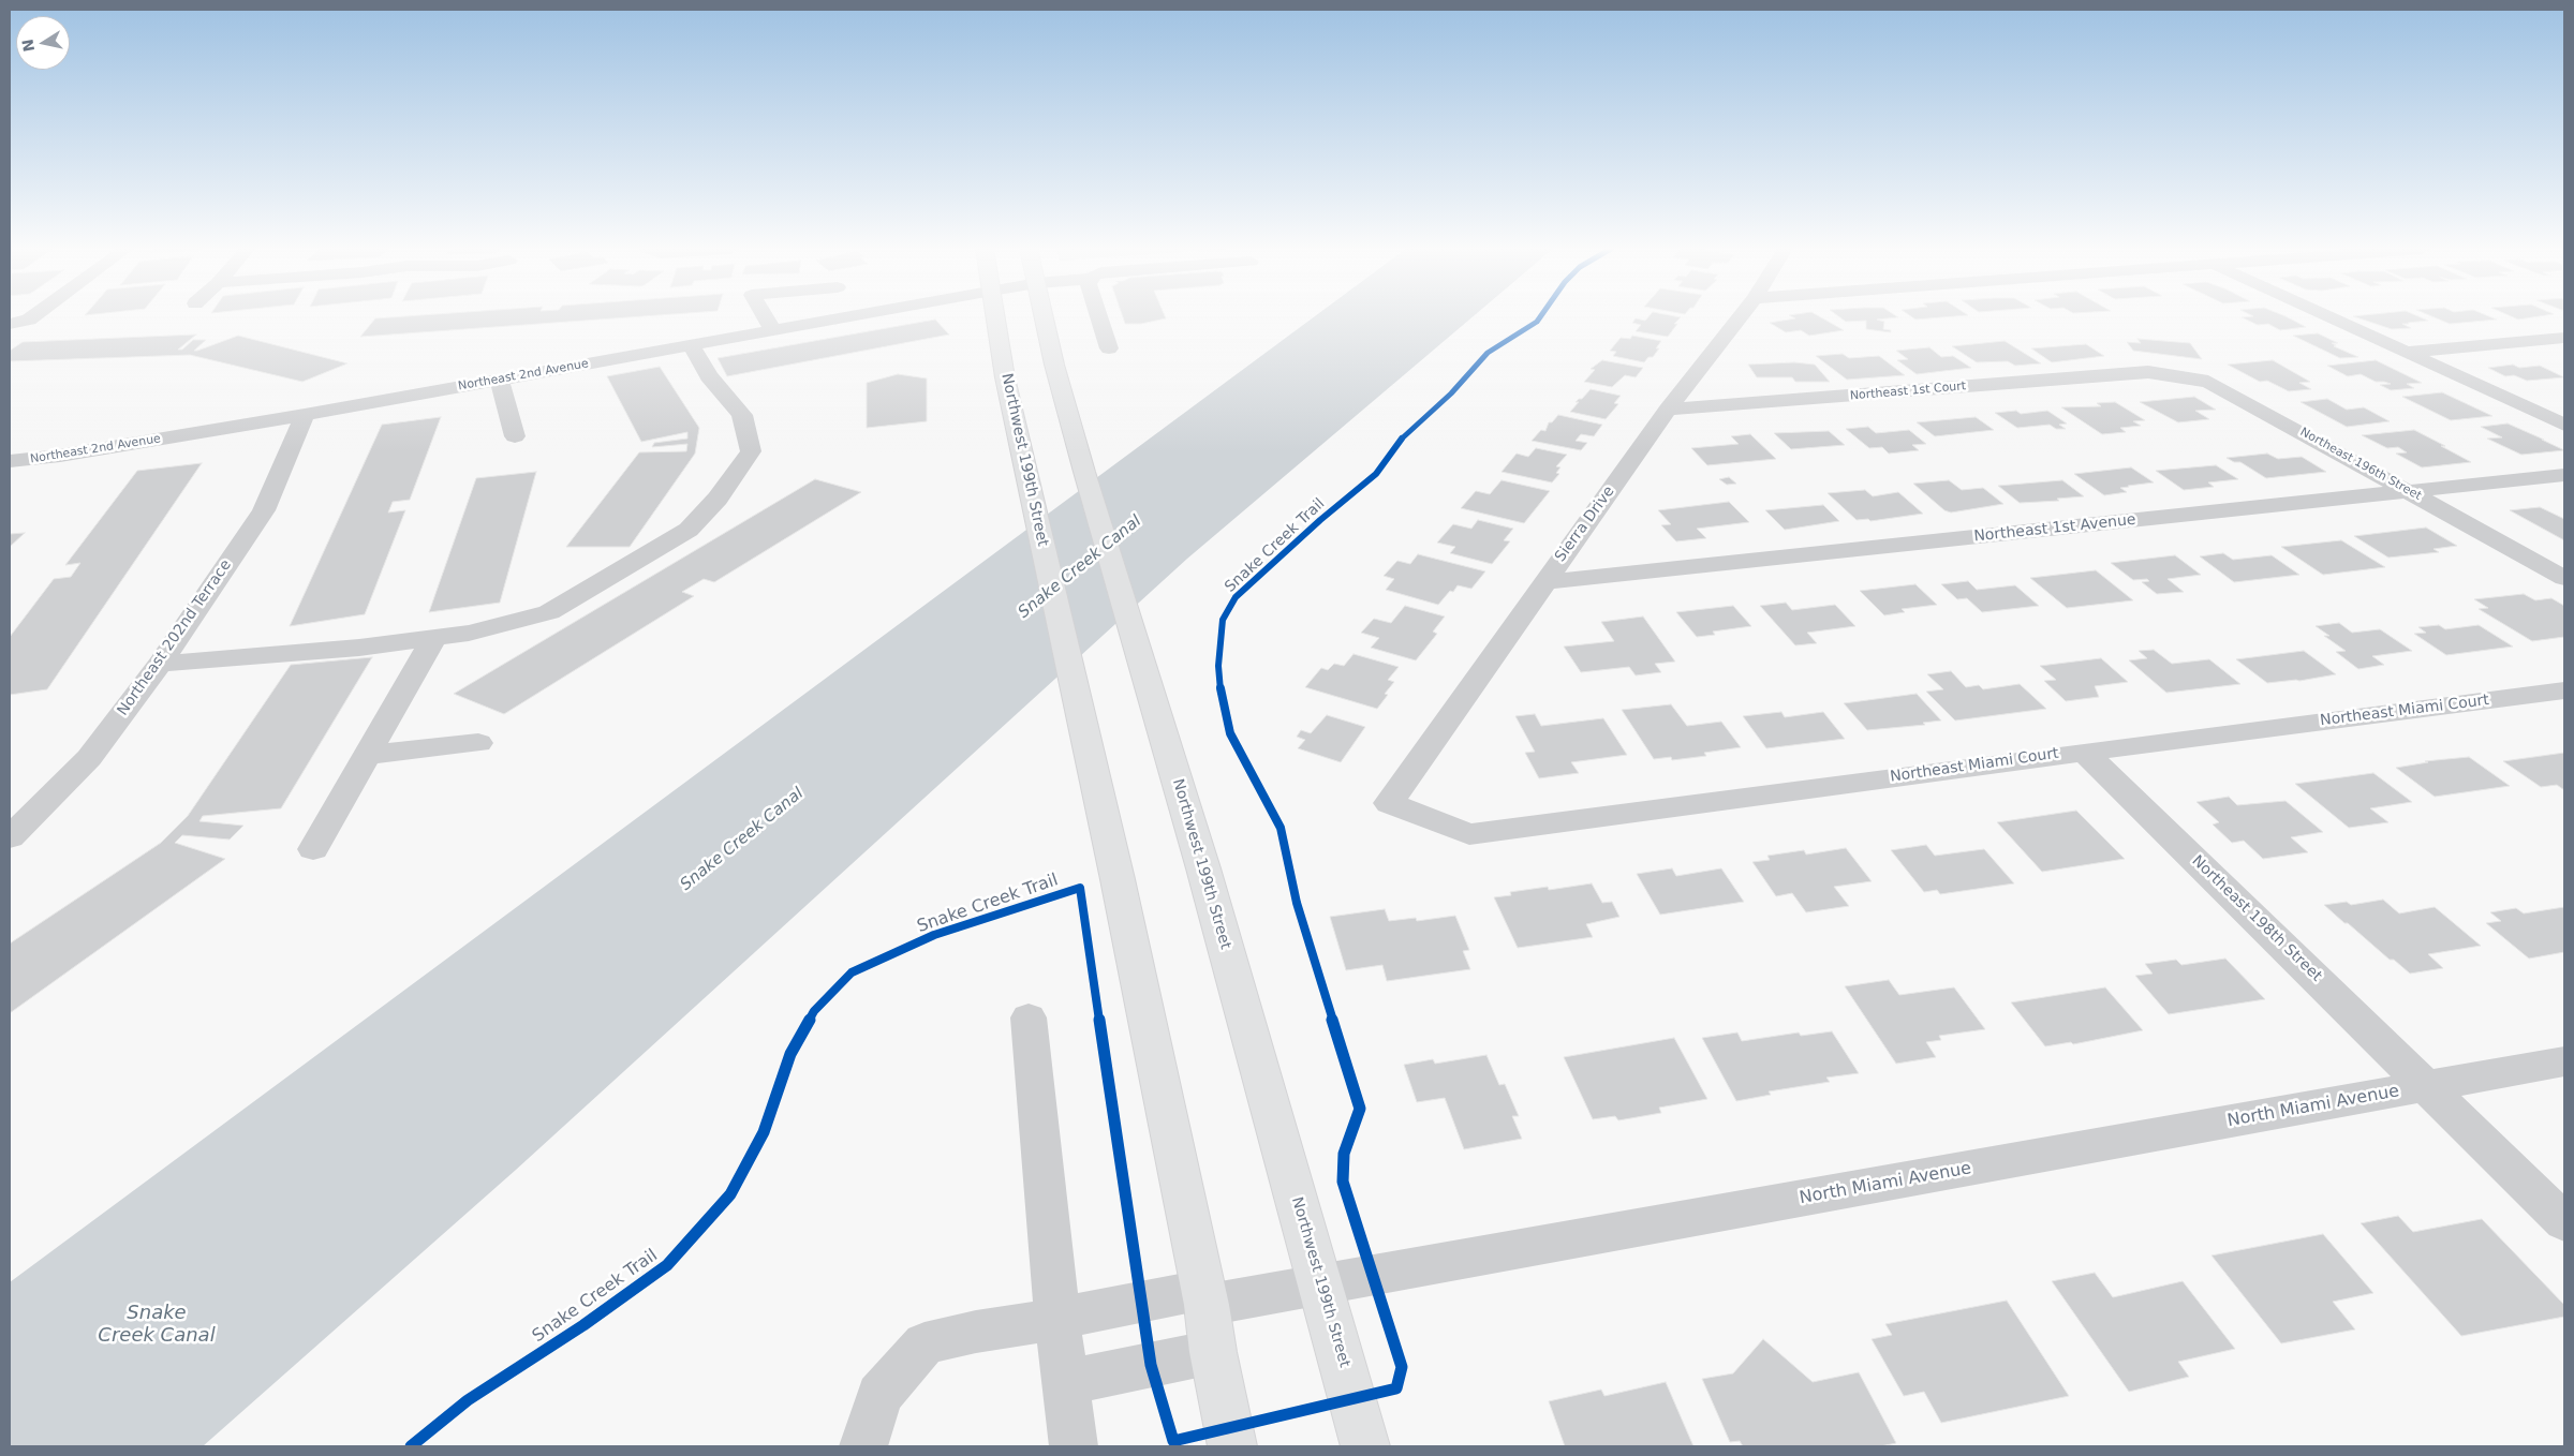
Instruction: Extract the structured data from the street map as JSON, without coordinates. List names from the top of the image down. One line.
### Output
{"streets":{"main road":["Northwest 199th Street"],"street":["Northeast 2nd Avenue","Northeast 1st Court","Northeast 196th Street","Sierra Drive","Northeast 1st Avenue","Northeast 202nd Terrace","Northeast Miami Court","Northeast 198th Street","North Miami Avenue"],"cycle path":["Snake Creek Trail"]},"crossings":[["Northeast 2nd Avenue","Northeast 202nd Terrace"],["Northeast 1st Court","Northeast 196th Street"],["Northeast 1st Court","Sierra Drive"],["Northwest 199th Street","North Miami Avenue"],["Northeast 196th Street","Northeast 1st Avenue"],["Sierra Drive","Northeast 1st Avenue"],["Sierra Drive","Northeast Miami Court"],["Northeast Miami Court","Northeast 198th Street"],["Northeast 198th Street","North Miami Avenue"]],"water":["Snake Creek Canal"],"north":"left"}
